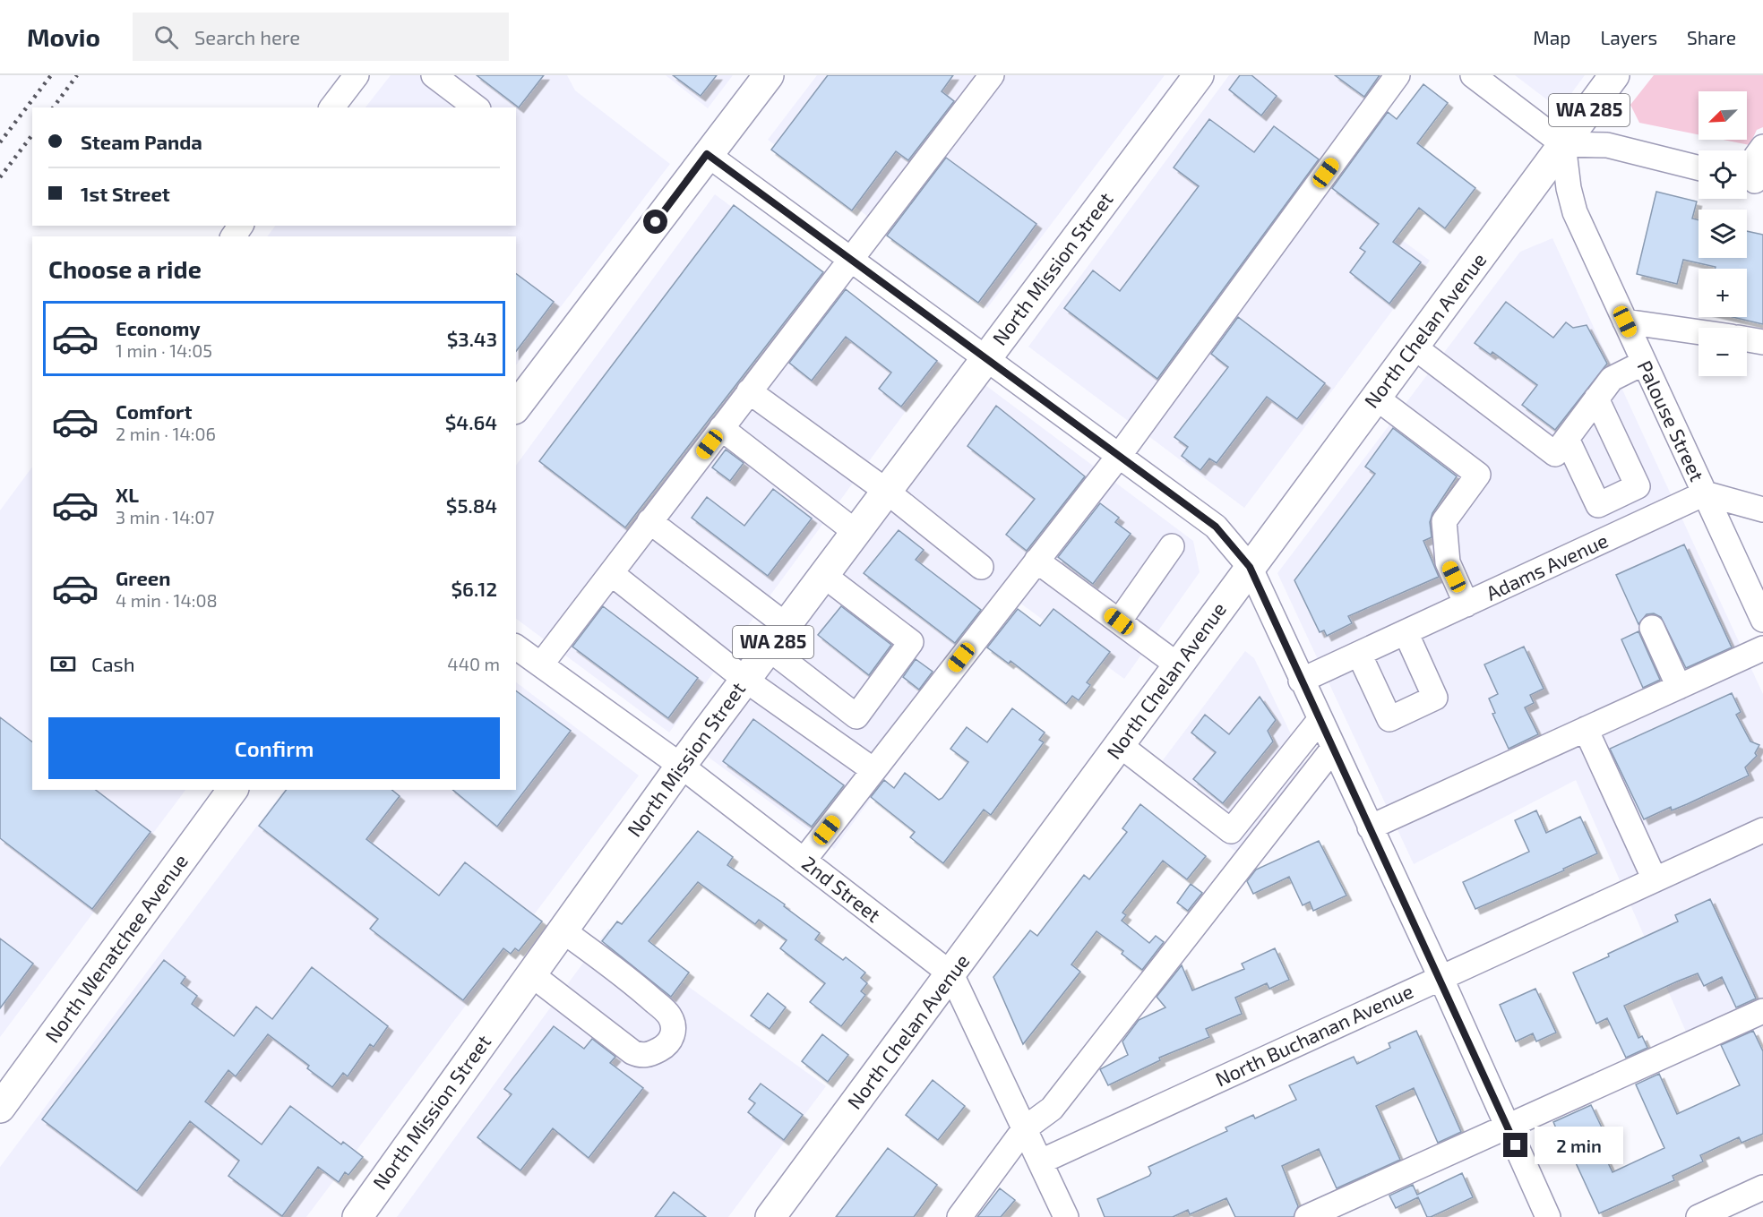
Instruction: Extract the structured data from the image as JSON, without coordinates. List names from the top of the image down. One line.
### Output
{"streets":{"main road":["WA 285","North Mission Street","North Chelan Avenue","North Wenatchee Avenue"],"street":["Palouse Street","Adams Avenue","2nd Street","North Buchanan Avenue"]},"crossings":[["WA 285","North Chelan Avenue"],["WA 285","Palouse Street"],["North Mission Street","2nd Street"],["North Chelan Avenue","Palouse Street"],["North Chelan Avenue","2nd Street"],["Palouse Street","Adams Avenue"],["2nd Street","North Buchanan Avenue"]],"north":"bottom left","page":{"header":"Movio","search":"Search here","nav":["Map","Layers","Share"],"map_buttons":["+","−"],"banner":["Steam Panda","1st Street"],"heading":"Choose a ride","list":[{"name":"Economy","note":"1 min · 14:05","value":"$3.43"},{"name":"Comfort","note":"2 min · 14:06","value":"$4.64"},{"name":"XL","note":"3 min · 14:07","value":"$5.84"},{"name":"Green","note":"4 min · 14:08","value":"$6.12"}],"pay":["Cash","440 m"],"buttons":"Confirm","bubble":"2 min"}}
